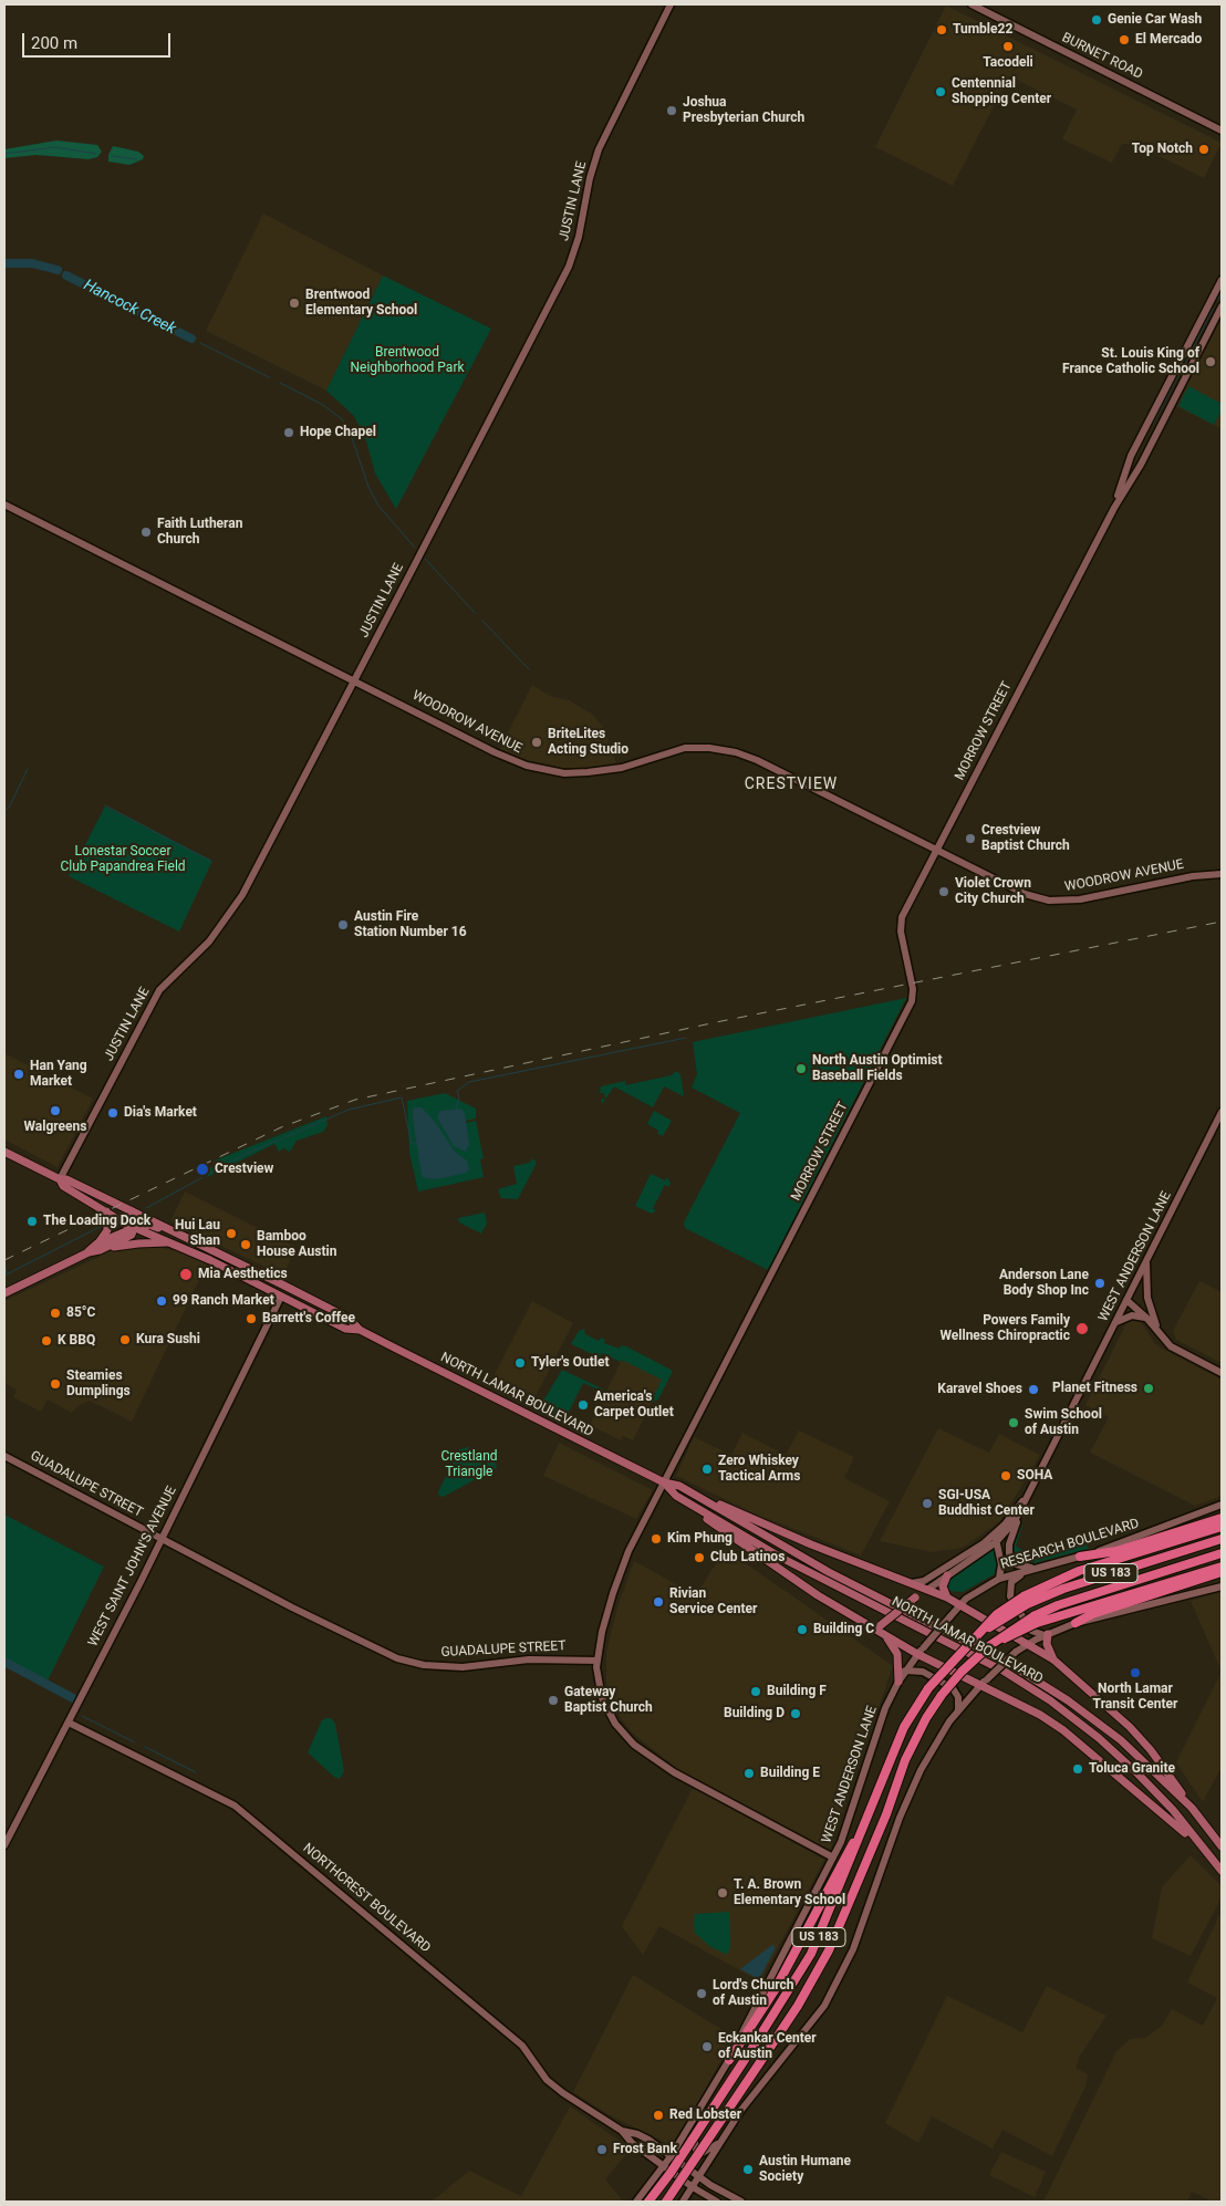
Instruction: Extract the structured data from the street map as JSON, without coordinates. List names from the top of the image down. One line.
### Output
{"streets":{"highway":["US 183"],"main road":["NORTH LAMAR BOULEVARD"],"street":["BURNET ROAD","JUSTIN LANE","WOODROW AVENUE","MORROW STREET","WEST ANDERSON LANE","GUADALUPE STREET","RESEARCH BOULEVARD","WEST SAINT JOHN'S AVENUE","NORTHCREST BOULEVARD"]},"crossings":[["JUSTIN LANE","WOODROW AVENUE"],["JUSTIN LANE","NORTH LAMAR BOULEVARD"],["WOODROW AVENUE","MORROW STREET"],["MORROW STREET","NORTH LAMAR BOULEVARD"],["MORROW STREET","GUADALUPE STREET"],["WEST ANDERSON LANE","RESEARCH BOULEVARD"],["WEST ANDERSON LANE","NORTHCREST BOULEVARD"],["NORTH LAMAR BOULEVARD","WEST SAINT JOHN'S AVENUE"],["GUADALUPE STREET","WEST SAINT JOHN'S AVENUE"],["WEST SAINT JOHN'S AVENUE","NORTHCREST BOULEVARD"]],"districts":["CRESTVIEW"],"water":["Hancock Creek"],"parks":["Brentwood Neighborhood Park","Lonestar Soccer Club Papandrea Field","Crestland Triangle"],"places":["Genie Car Wash","Tumble22","El Mercado","Tacodeli","Centennial Shopping Center","Joshua Presbyterian Church","Top Notch","Brentwood Elementary School","St. Louis King of France Catholic School","Hope Chapel","Faith Lutheran Church","BriteLites Acting Studio","Crestview Baptist Church","Violet Crown City Church","Austin Fire Station Number 16","North Austin Optimist Baseball Fields","Han Yang Market","Walgreens","Dia's Market","Crestview","The Loading Dock","Hui Lau Shan","Bamboo House Austin","Mia Aesthetics","Anderson Lane Body Shop Inc","99 Ranch Market","85°C","Barrett's Coffee","Powers Family Wellness Chiropractic","Kura Sushi","K BBQ","Tyler's Outlet","Steamies Dumplings","Planet Fitness","Karavel Shoes","America's Carpet Outlet","Swim School of Austin","Zero Whiskey Tactical Arms","SOHA","SGI-USA Buddhist Center","Kim Phung","Club Latinos","Rivian Service Center","Building C","North Lamar Transit Center","Building F","Gateway Baptist Church","Building D","Toluca Granite","Building E","T. A. Brown Elementary School","Lord's Church of Austin","Eckankar Center of Austin","Red Lobster","Frost Bank","Austin Humane Society"],"scale_bar":"200 m"}
